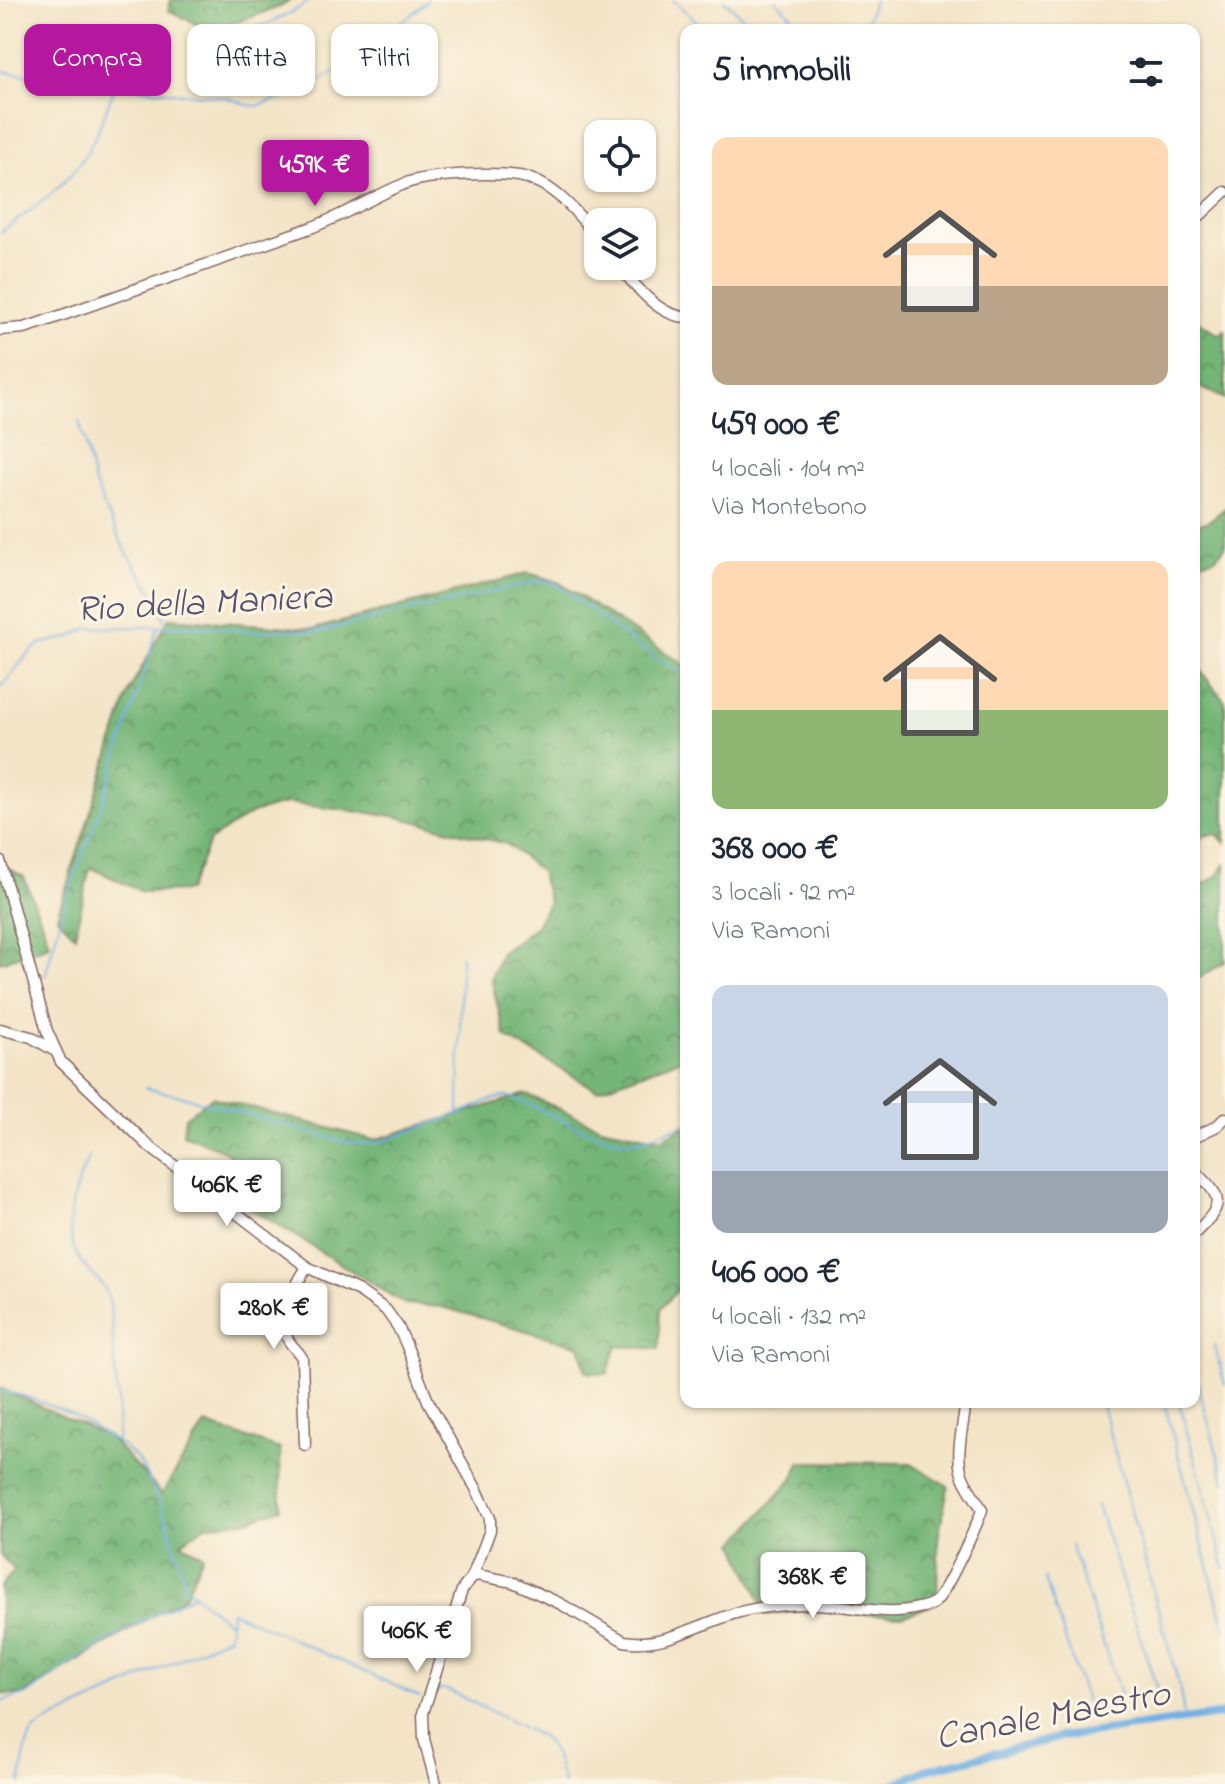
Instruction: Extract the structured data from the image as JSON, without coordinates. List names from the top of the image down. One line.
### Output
{"water":["Rio della Maniera","Canale Maestro"],"page":{"chip":["Compra","Affitta","Filtri"],"heading":"5 immobili","list":[{"name":"459 000 €","note":"4 locali · 104 m² · Via Montebono"},{"name":"368 000 €","note":"3 locali · 92 m² · Via Ramoni"},{"name":"406 000 €","note":"4 locali · 132 m² · Via Ramoni"}],"price":["459K €","406K €","280K €","368K €","406K €"]}}
